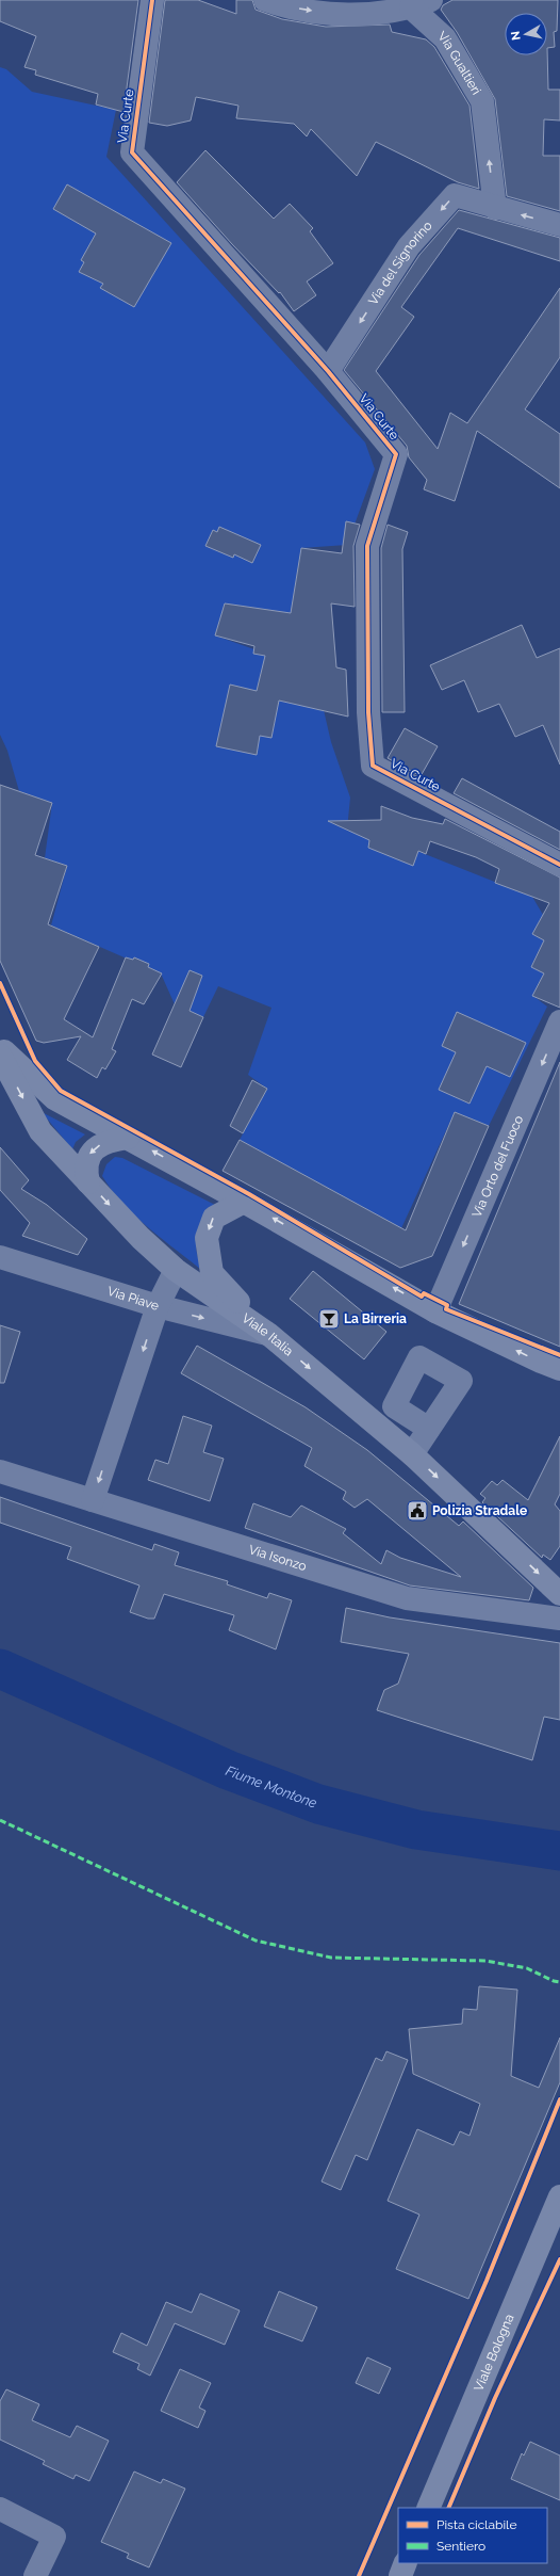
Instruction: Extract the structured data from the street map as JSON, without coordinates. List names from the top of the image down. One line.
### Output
{"streets":{"main road":["Viale Italia","Viale Bologna"],"street":["Via Gualtieri","Via Curte","Via del Signorino","Via Orto del Fuoco","Via Piave","Via Isonzo"]},"crossings":[["Via Gualtieri","Via del Signorino"],["Via Curte","Via del Signorino"],["Via Piave","Viale Italia"]],"one_way":["Via Gualtieri","Via del Signorino","Via Orto del Fuoco","Via Piave"],"water":["Fiume Montone"],"places":{"bar":["La Birreria"],"public building":["Polizia Stradale"]},"legend":["Pista ciclabile","Sentiero"],"north":"left"}
